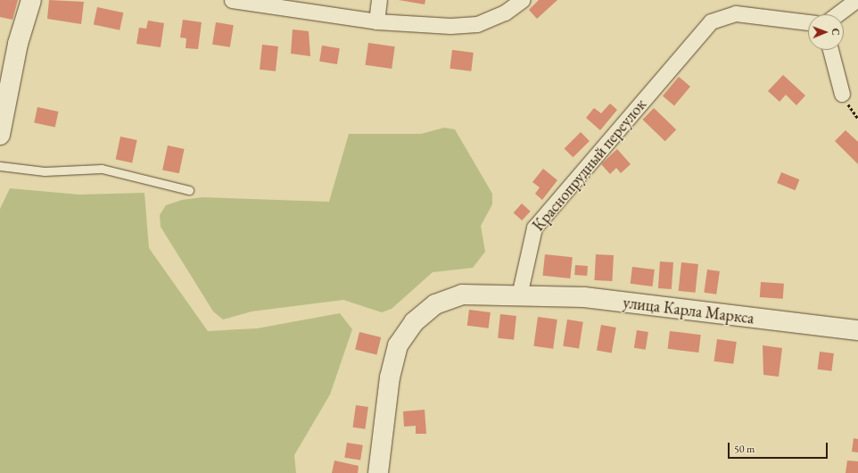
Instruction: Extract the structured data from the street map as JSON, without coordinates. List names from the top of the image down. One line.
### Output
{"streets":{"street":["Краснопрудный переулок","улица Карла Маркса"]},"crossings":[["Краснопрудный переулок","улица Карла Маркса"]],"scale_bar":"50 m","north":"right"}
